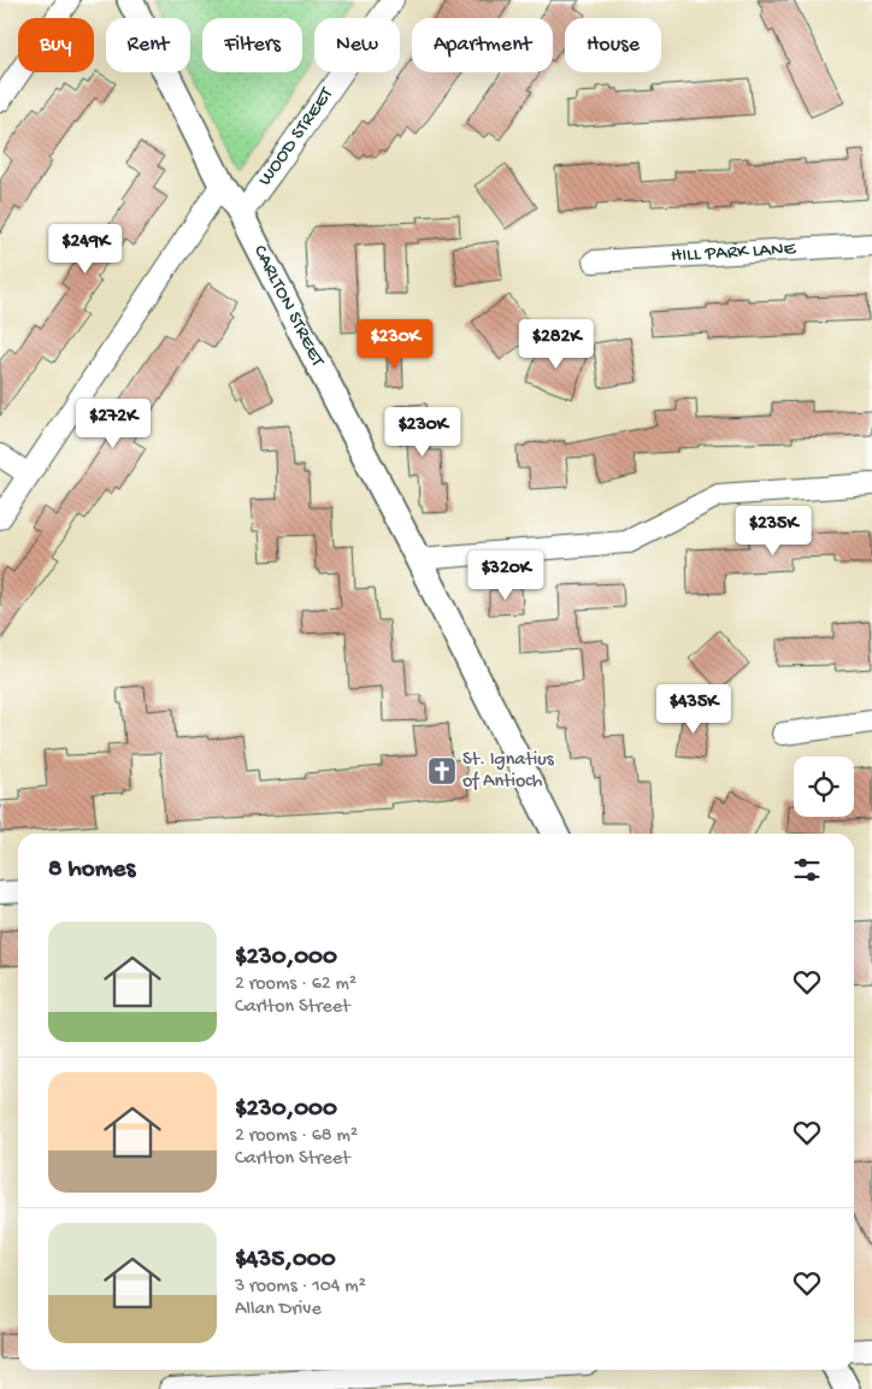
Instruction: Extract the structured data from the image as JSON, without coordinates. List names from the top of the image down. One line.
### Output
{"streets":{"main road":["CARLTON STREET"],"street":["WOOD STREET","HILL PARK LANE"]},"crossings":[["WOOD STREET","CARLTON STREET"]],"places":{"church":["St. Ignatius of Antioch"]},"page":{"chip":["Buy","Rent","Filters","New","Apartment","House"],"price":["$249K","$230K","$282K","$272K","$230K","$235K","$320K","$435K"],"heading":"8 homes","list":[{"name":"$230,000","note":"2 rooms · 62 m² · Carlton Street"},{"name":"$230,000","note":"2 rooms · 68 m² · Carlton Street"},{"name":"$435,000","note":"3 rooms · 104 m² · Allan Drive"}]}}
